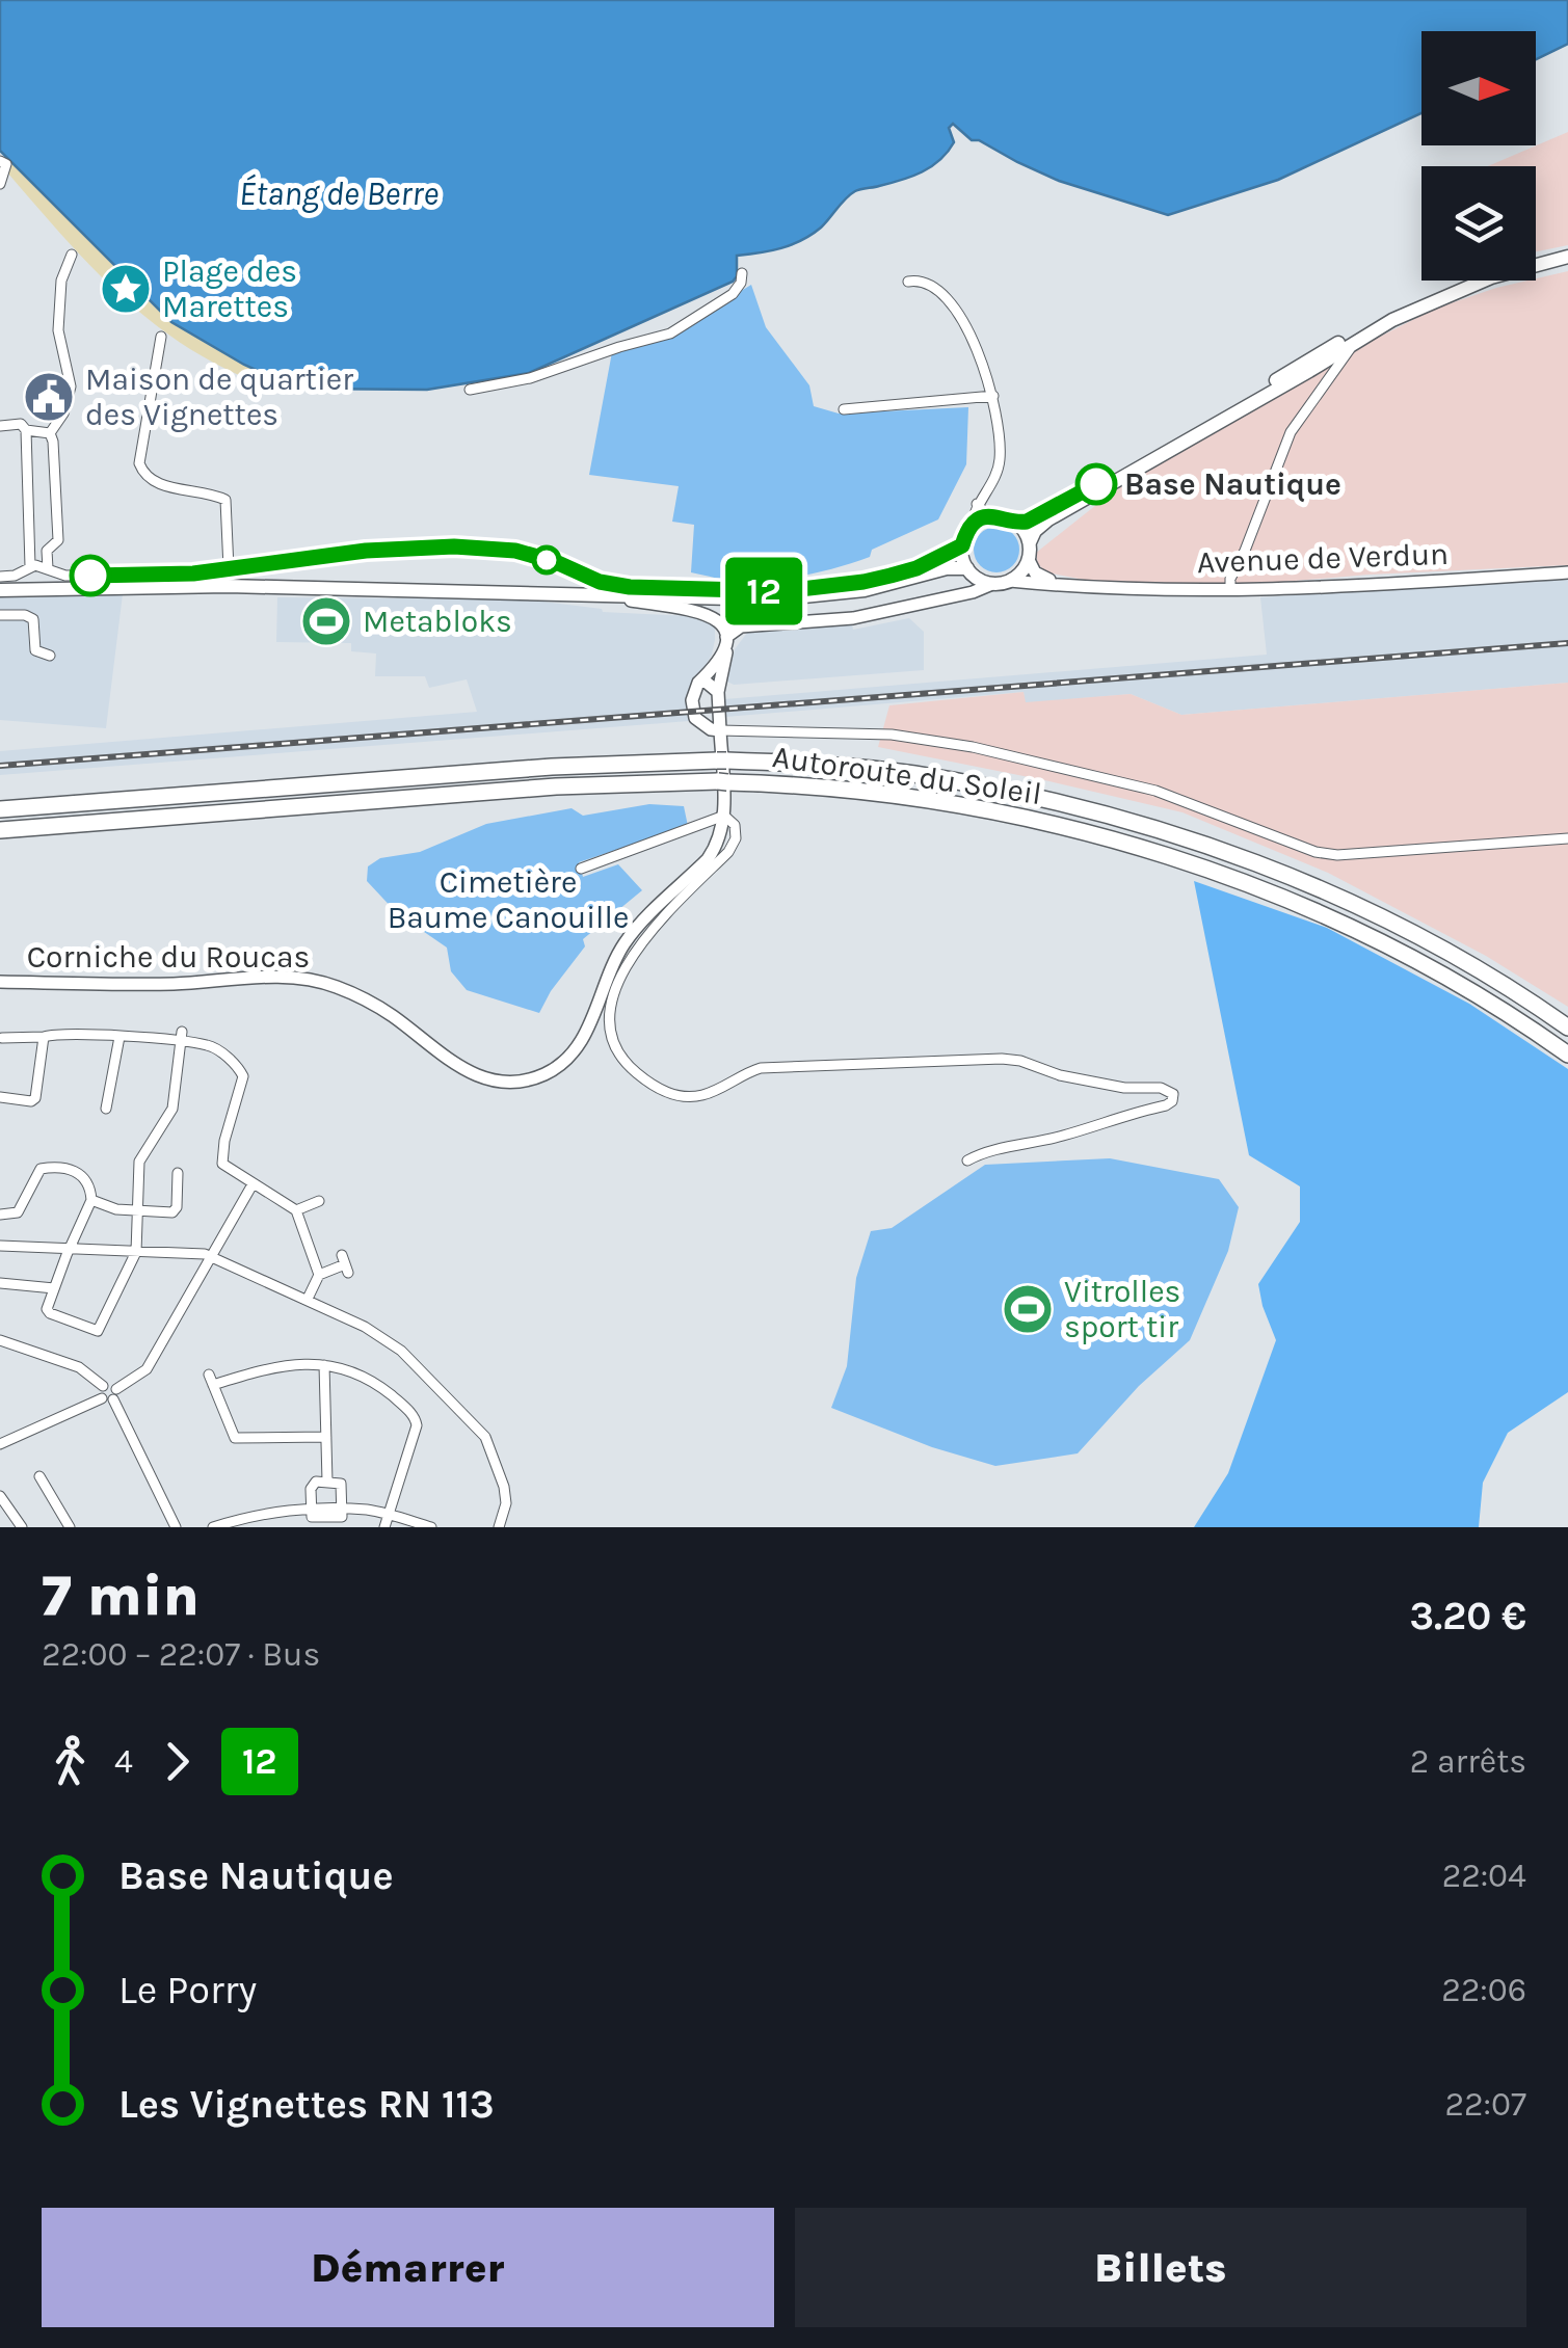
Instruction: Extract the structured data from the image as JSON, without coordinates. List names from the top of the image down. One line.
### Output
{"streets":{"highway":["Autoroute du Soleil"],"main road":["Avenue de Verdun","Corniche du Roucas"]},"water":["Étang de Berre"],"parks":["Cimetière Baume Canouille"],"places":{"place":["Plage des Marettes"],"public building":["Maison de quartier des Vignettes"],"other":["Base Nautique"],"sports":["Metabloks","Vitrolles sport tir"]},"lines":["bus line 12"],"north":"right","page":{"on_map":"12","heading":["7 min","22:00 – 22:07 · Bus","3.20 €"],"legs":["4","12","2 arrêts"],"list":[{"name":"Base Nautique","value":"22:04"},{"name":"Le Porry","value":"22:06"},{"name":"Les Vignettes RN 113","value":"22:07"}],"buttons":["Démarrer","Billets"]}}
